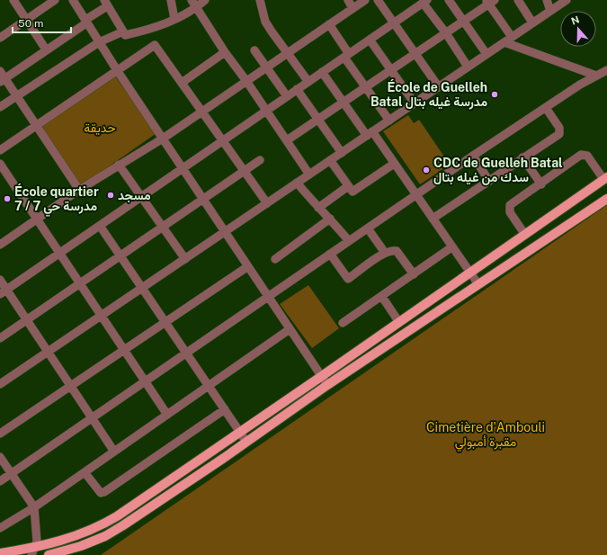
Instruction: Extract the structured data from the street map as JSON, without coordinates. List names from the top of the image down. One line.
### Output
{"parks":["حديقة","Cimetière d'Ambouli مقبرة أمبولي"],"places":["École de Guelleh Batal مدرسة غيله بتال","CDC de Guelleh Batal سدك من غيله بتال","مسجد","École quartier 7 / مدرسة حي 7"],"scale_bar":"50 m","north":"top"}
